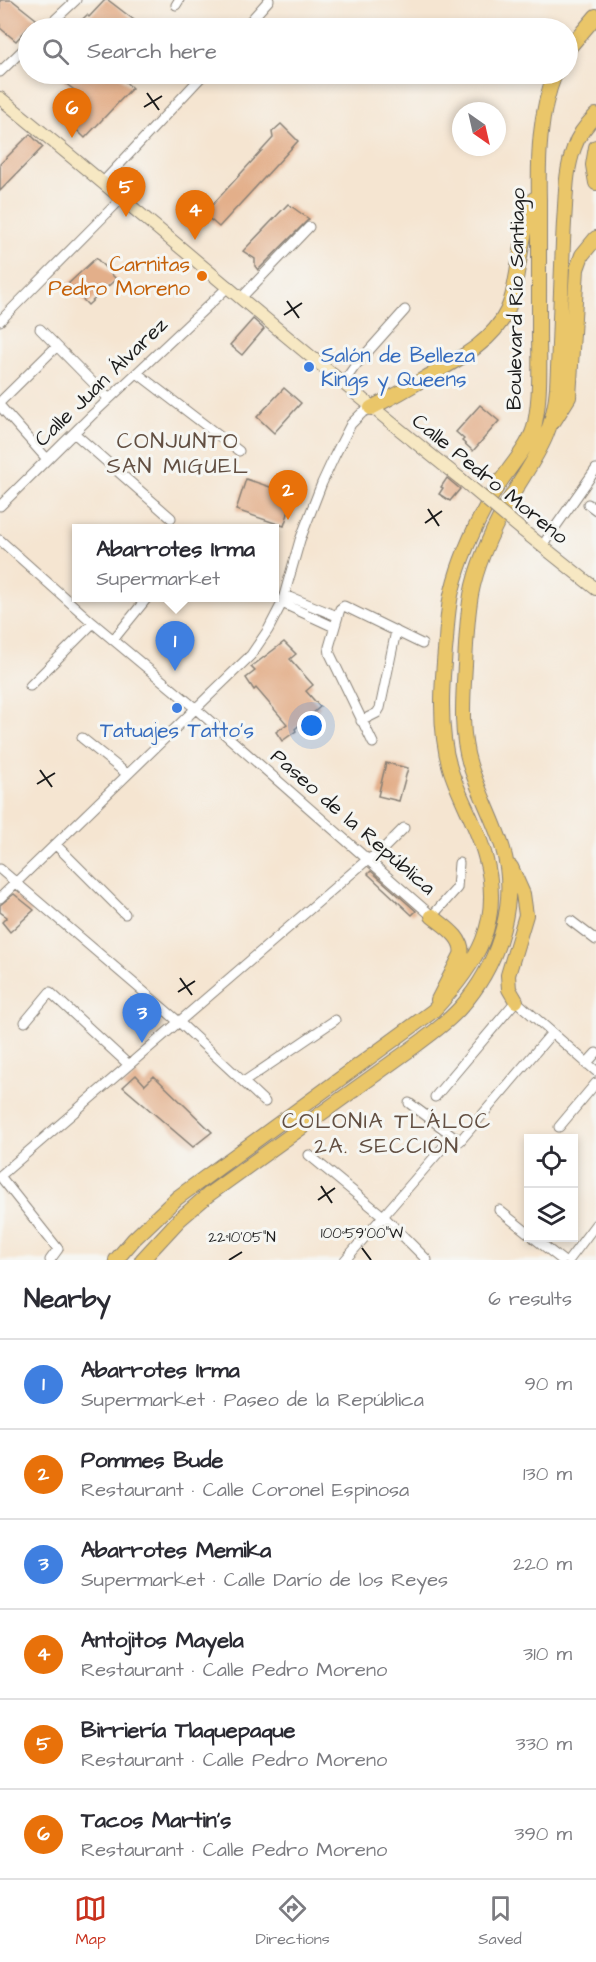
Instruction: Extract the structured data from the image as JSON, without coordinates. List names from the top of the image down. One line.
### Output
{"streets":{"main road":["Boulevard Río Santiago"],"street":["Calle Juan Álvarez","Calle Pedro Moreno","Paseo de la República"]},"crossings":[["Calle Juan Álvarez","Calle Pedro Moreno"]],"districts":["CONJUNTO SAN MIGUEL","COLONIA TLÁLOC 2A. SECCIÓN"],"places":["Carnitas Pedro Moreno","Salón de Belleza Kings y Queens","Tatuajes Tatto's"],"north":"bottom right","page":{"search":"Search here","pins":["6","5","4","2","1","3"],"popup":["Abarrotes Irma","Supermarket"],"heading":["Nearby","6 results"],"list":[{"mark":"1","name":"Abarrotes Irma","note":"Supermarket · Paseo de la República","value":"90 m"},{"mark":"2","name":"Pommes Bude","note":"Restaurant · Calle Coronel Espinosa","value":"130 m"},{"mark":"3","name":"Abarrotes Memika","note":"Supermarket · Calle Darío de los Reyes","value":"220 m"},{"mark":"4","name":"Antojitos Mayela","note":"Restaurant · Calle Pedro Moreno","value":"310 m"},{"mark":"5","name":"Birriería Tlaquepaque","note":"Restaurant · Calle Pedro Moreno","value":"330 m"},{"mark":"6","name":"Tacos Martin's","note":"Restaurant · Calle Pedro Moreno","value":"390 m"}],"nav":["Map","Directions","Saved"]},"coordinates":["100°59'00\"W","22°10'05\"N"]}
